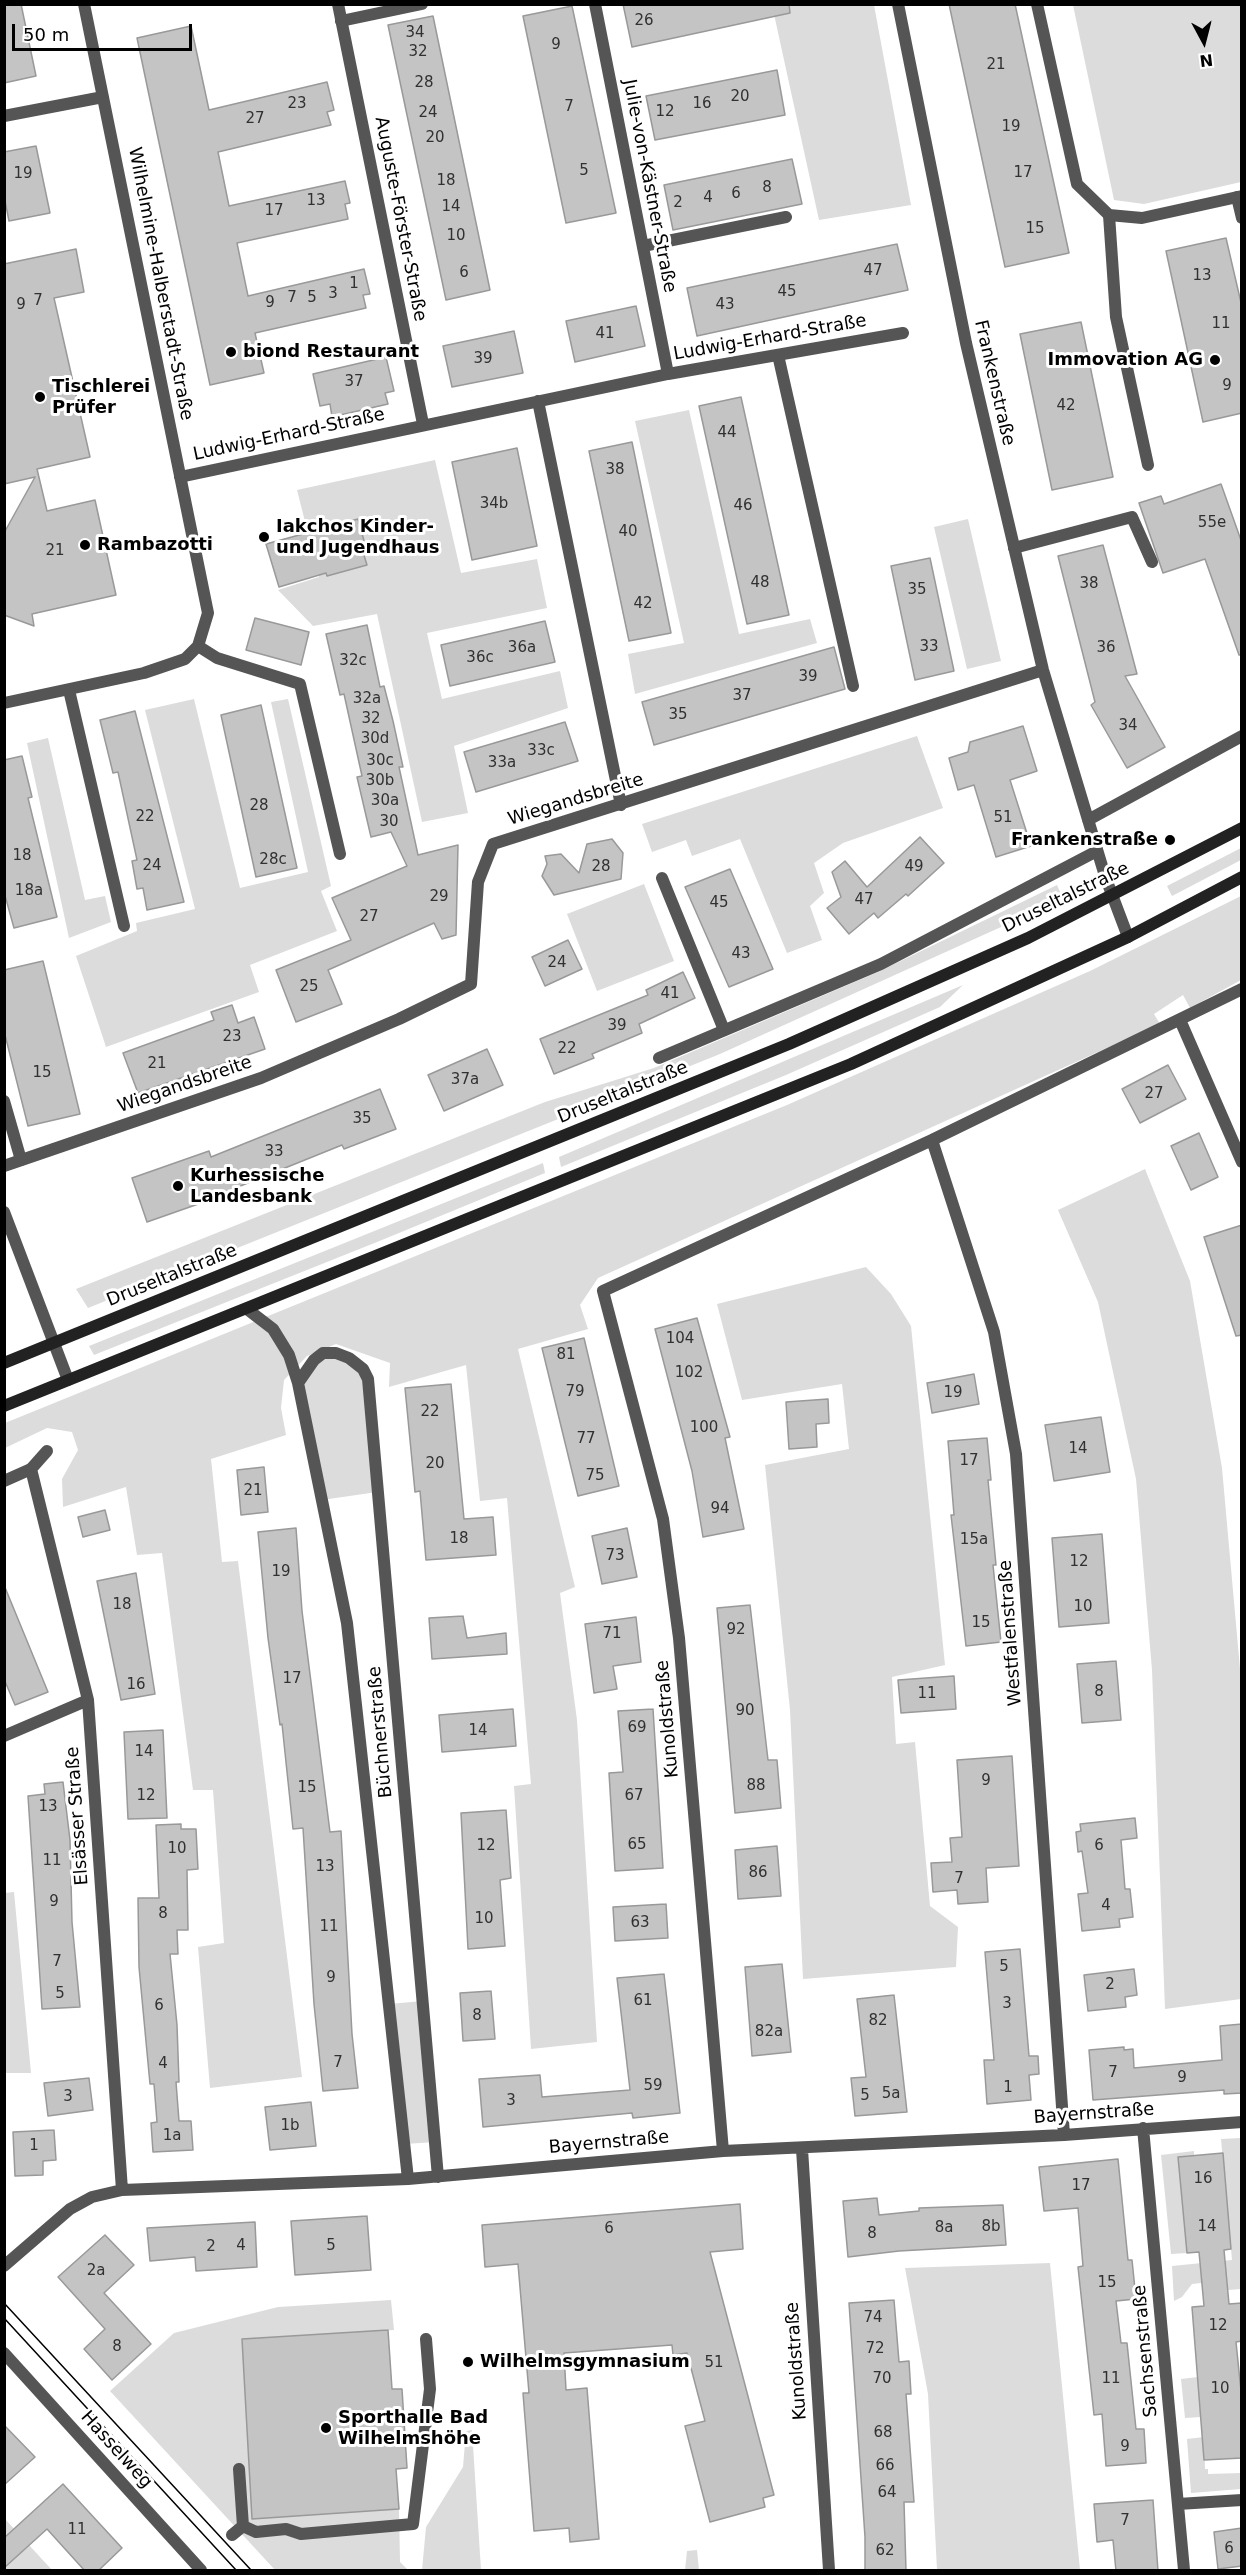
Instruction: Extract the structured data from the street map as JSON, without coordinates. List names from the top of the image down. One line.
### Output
{"streets":{"main road":["Druseltalstraße"],"street":["Julie-von-Kästner-Straße","Auguste-Förster-Straße","Wilhelmine-Halberstadt-Straße","Ludwig-Erhard-Straße","Frankenstraße","Wiegandsbreite","Westfalenstraße","Kunoldstraße","Büchnerstraße","Elsässer Straße","Bayernstraße","Sachsenstraße","Hasselweg"]},"crossings":[["Julie-von-Kästner-Straße","Ludwig-Erhard-Straße"],["Auguste-Förster-Straße","Ludwig-Erhard-Straße"],["Wilhelmine-Halberstadt-Straße","Ludwig-Erhard-Straße"],["Frankenstraße","Wiegandsbreite"],["Frankenstraße","Druseltalstraße"],["Westfalenstraße","Kunoldstraße"],["Westfalenstraße","Bayernstraße"],["Kunoldstraße","Bayernstraße"],["Büchnerstraße","Bayernstraße"],["Elsässer Straße","Bayernstraße"],["Bayernstraße","Sachsenstraße"]],"places":["biond Restaurant","Immovation AG","Tischlerei Prüfer","Iakchos Kinder- und Jugendhaus","Rambazotti","Frankenstraße","Kurhessische Landesbank","Wilhelmsgymnasium","Sporthalle Bad Wilhelmshöhe"],"house_numbers":["26","34","9","32","21","28","20","23","16","7","12","24","27","19","20","5","17","19","18","8","6","4","13","2","14","17","15","10","47","6","13","1","45","3","7","5","7","9","9","43","11","41","39","37","9","42","44","38","34b","46","55e","40","21","48","38","35","42","33","36a","36","36c","32c","39","37","32a","35","32","34","30d","33c","30c","33a","30b","30a","28","22","51","30","18","28c","24","28","49","18a","29","47","45","27","43","24","25","41","39","23","22","21","15","37a","27","35","33","104","81","102","79","19","22","100","77","14","17","20","75","21","94","18","15a","73","12","19","18","10","15","92","71","17","16","8","11","90","69","14","14","9","88","15","12","67","13","65","12","6","10","11","13","86","7","9","4","8","10","63","11","7","5","9","2","5","61","3","6","8","82","82a","7","4","7","9","59","1","5a","5","3","3","1b","1a","1","16","17","8b","14","8a","6","8","4","5","2","2a","15","74","12","8","72","51","70","11","10","68","9","66","64","7","11","6","62"],"scale_bar":"50 m","north":"bottom"}
